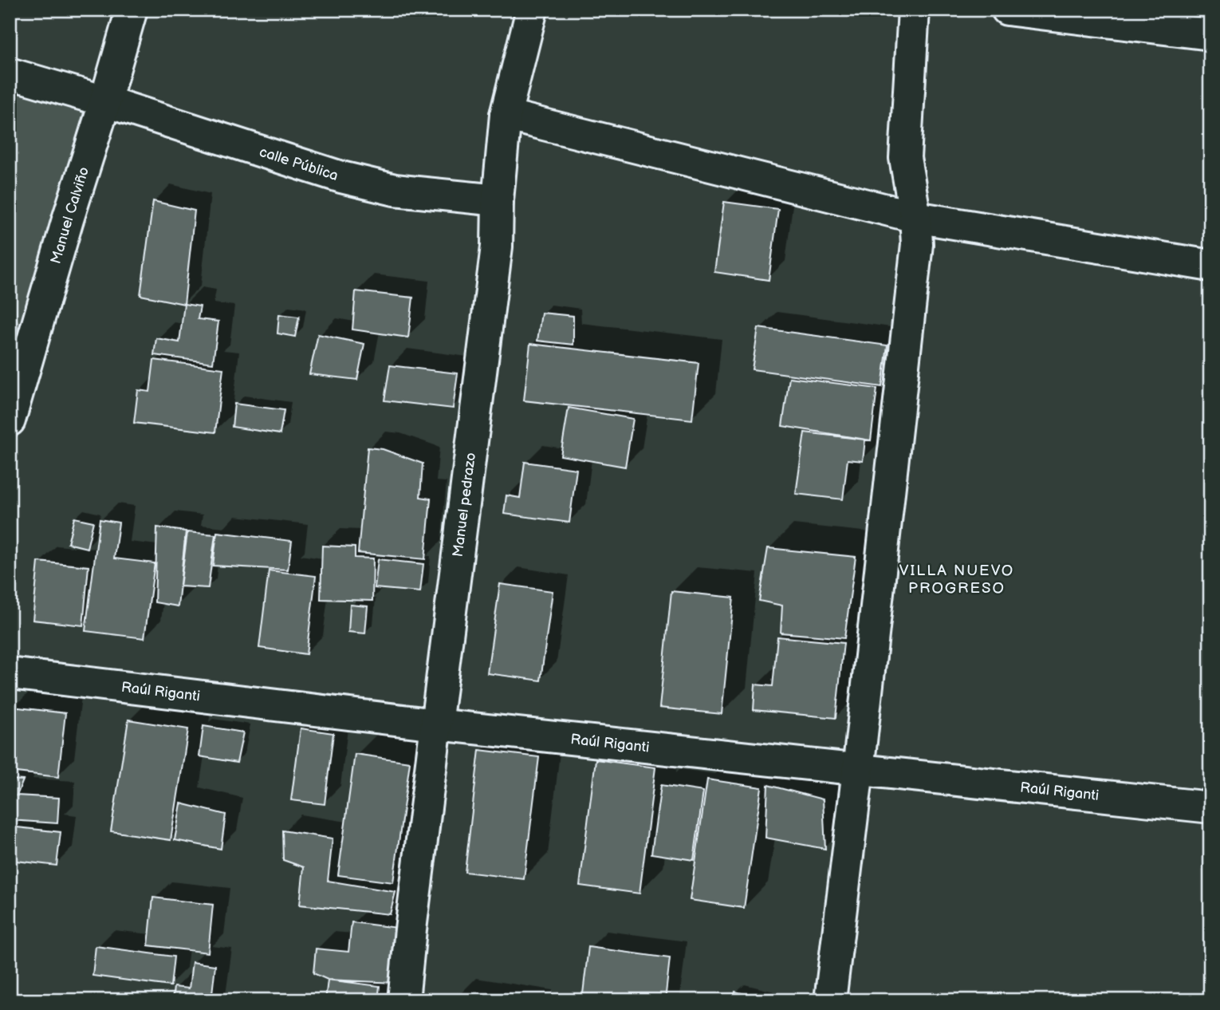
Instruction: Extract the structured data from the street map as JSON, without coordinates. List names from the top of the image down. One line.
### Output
{"streets":{"street":["calle Pública","Manuel Calviño","Manuel pedrazo","Raúl Riganti"]},"crossings":[["calle Pública","Manuel Calviño"],["calle Pública","Manuel pedrazo"],["Manuel pedrazo","Raúl Riganti"]],"districts":["VILLA NUEVO PROGRESO"]}
